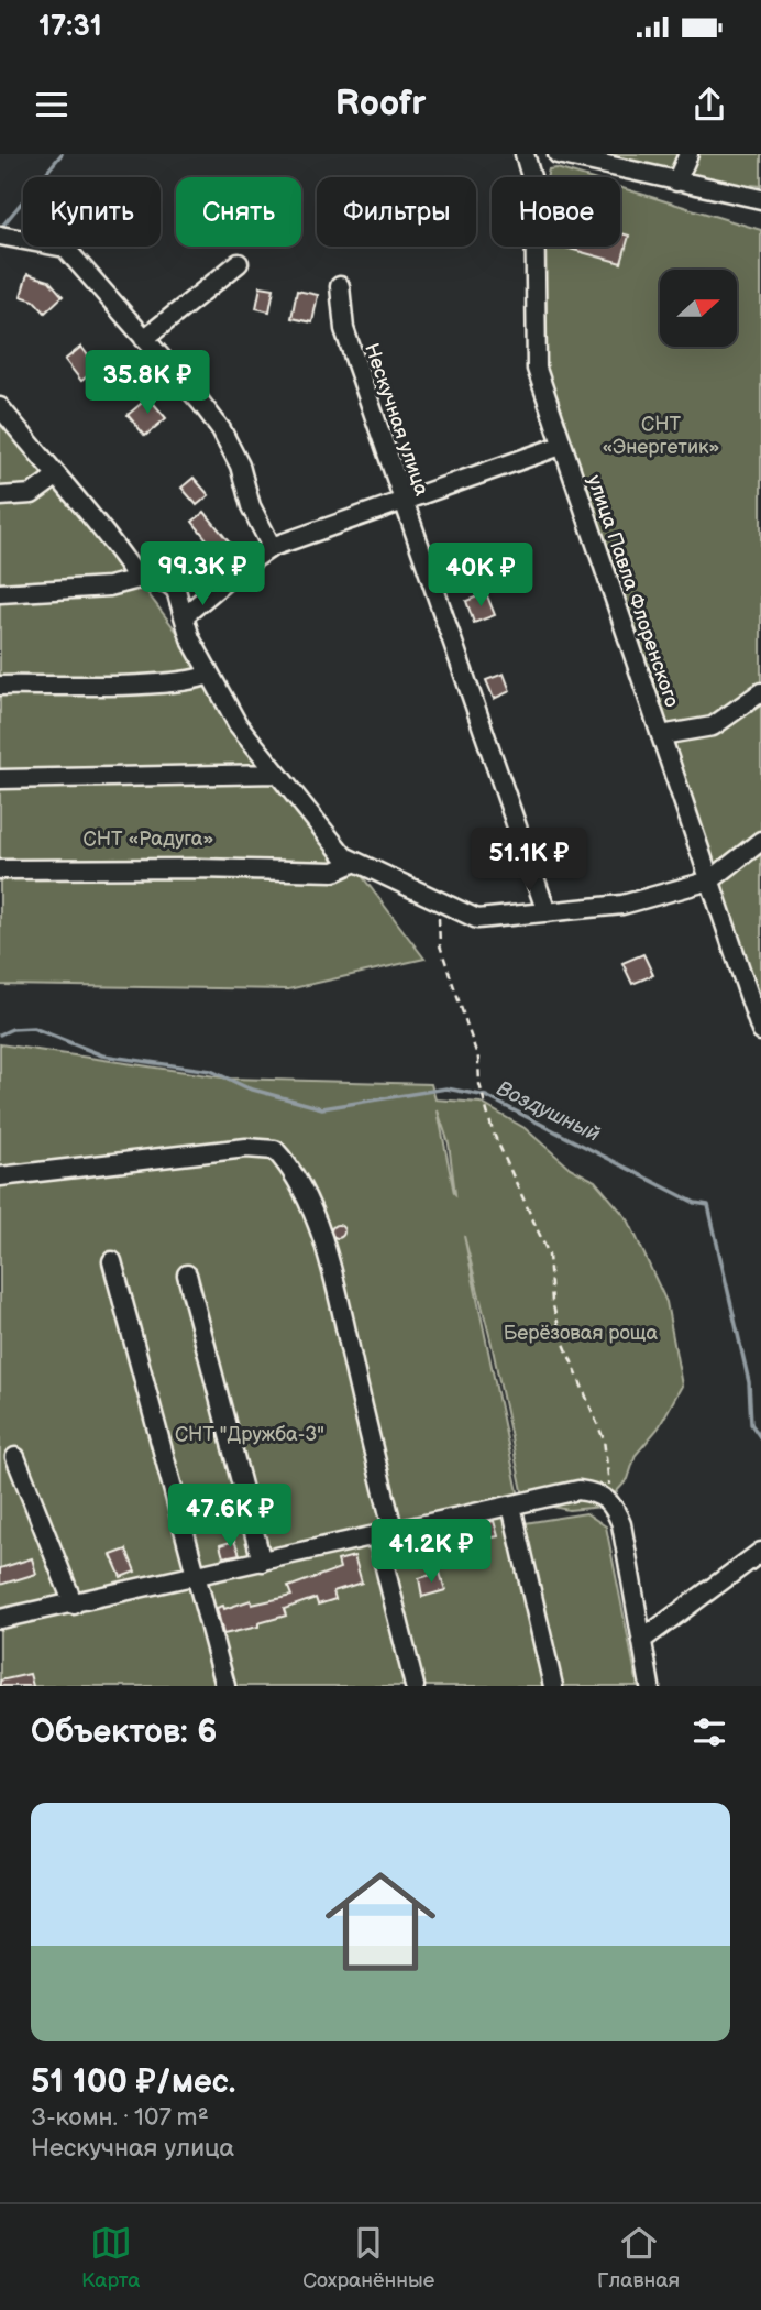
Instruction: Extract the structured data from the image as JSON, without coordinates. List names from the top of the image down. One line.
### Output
{"streets":{"street":["Нескучная улица","улица Павла Флоренского"]},"water":["Воздушный"],"parks":["СНТ «Энергетик»","СНТ «Радуга»","Берёзовая роща","СНТ \"Дружба-3\""],"north":"right","page":{"status":"17:31","header":"Roofr","chip":["Купить","Снять","Фильтры","Новое"],"price":["35.8K ₽","99.3K ₽","40K ₽","51.1K ₽","47.6K ₽","41.2K ₽"],"heading":"Объектов: 6","list":[{"name":"51 100 ₽/мес.","note":"3-комн. · 107 m² · Нескучная улица"}],"tabs":["Карта","Сохранённые","Главная"]}}
